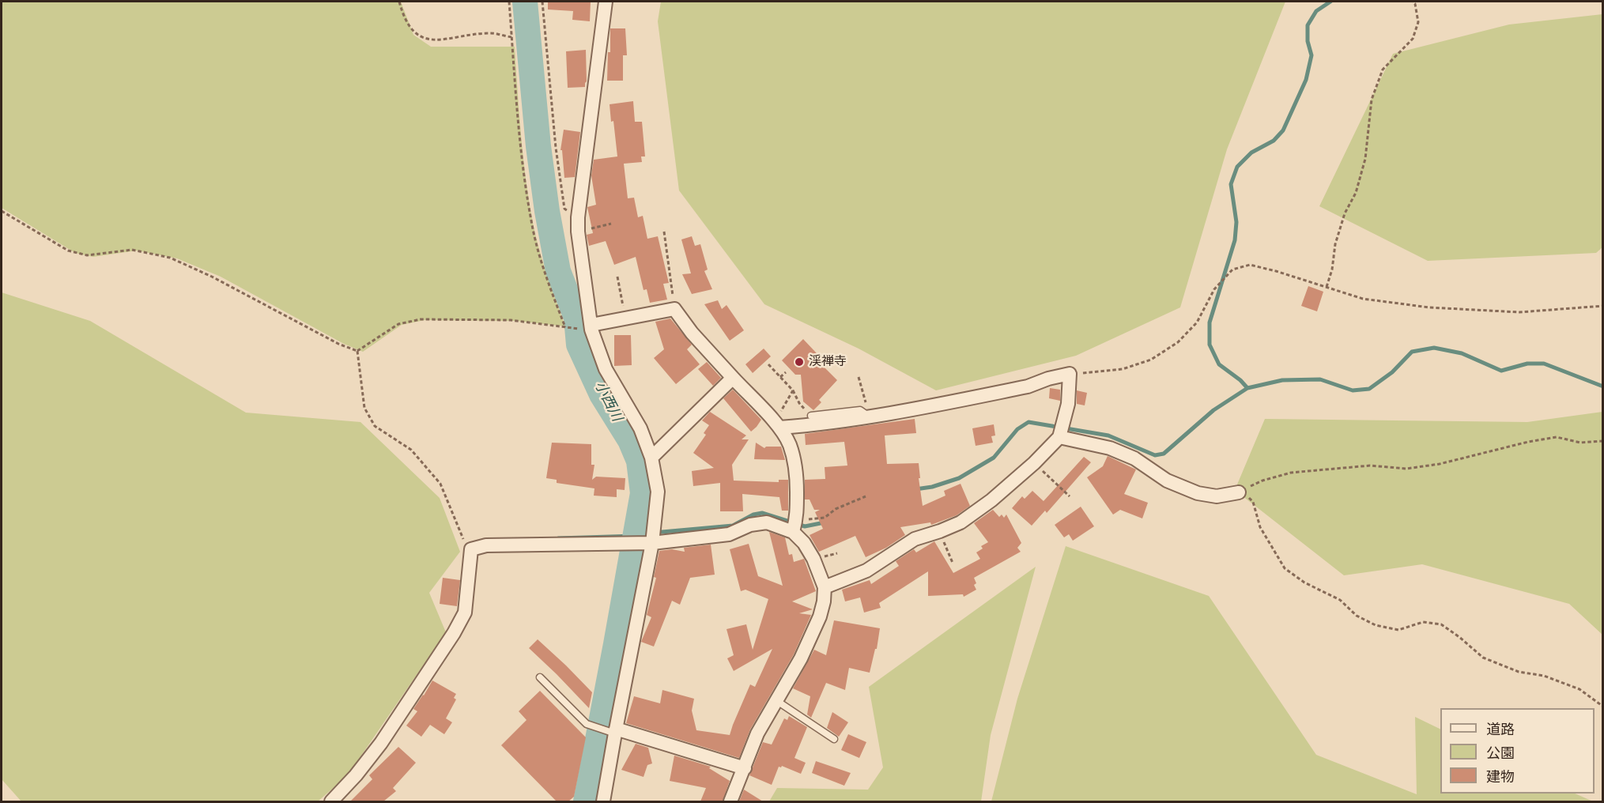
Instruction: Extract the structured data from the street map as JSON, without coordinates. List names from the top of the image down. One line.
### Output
{"water":["小西川"],"places":["渓禅寺"],"legend":["道路","公園","建物"]}
